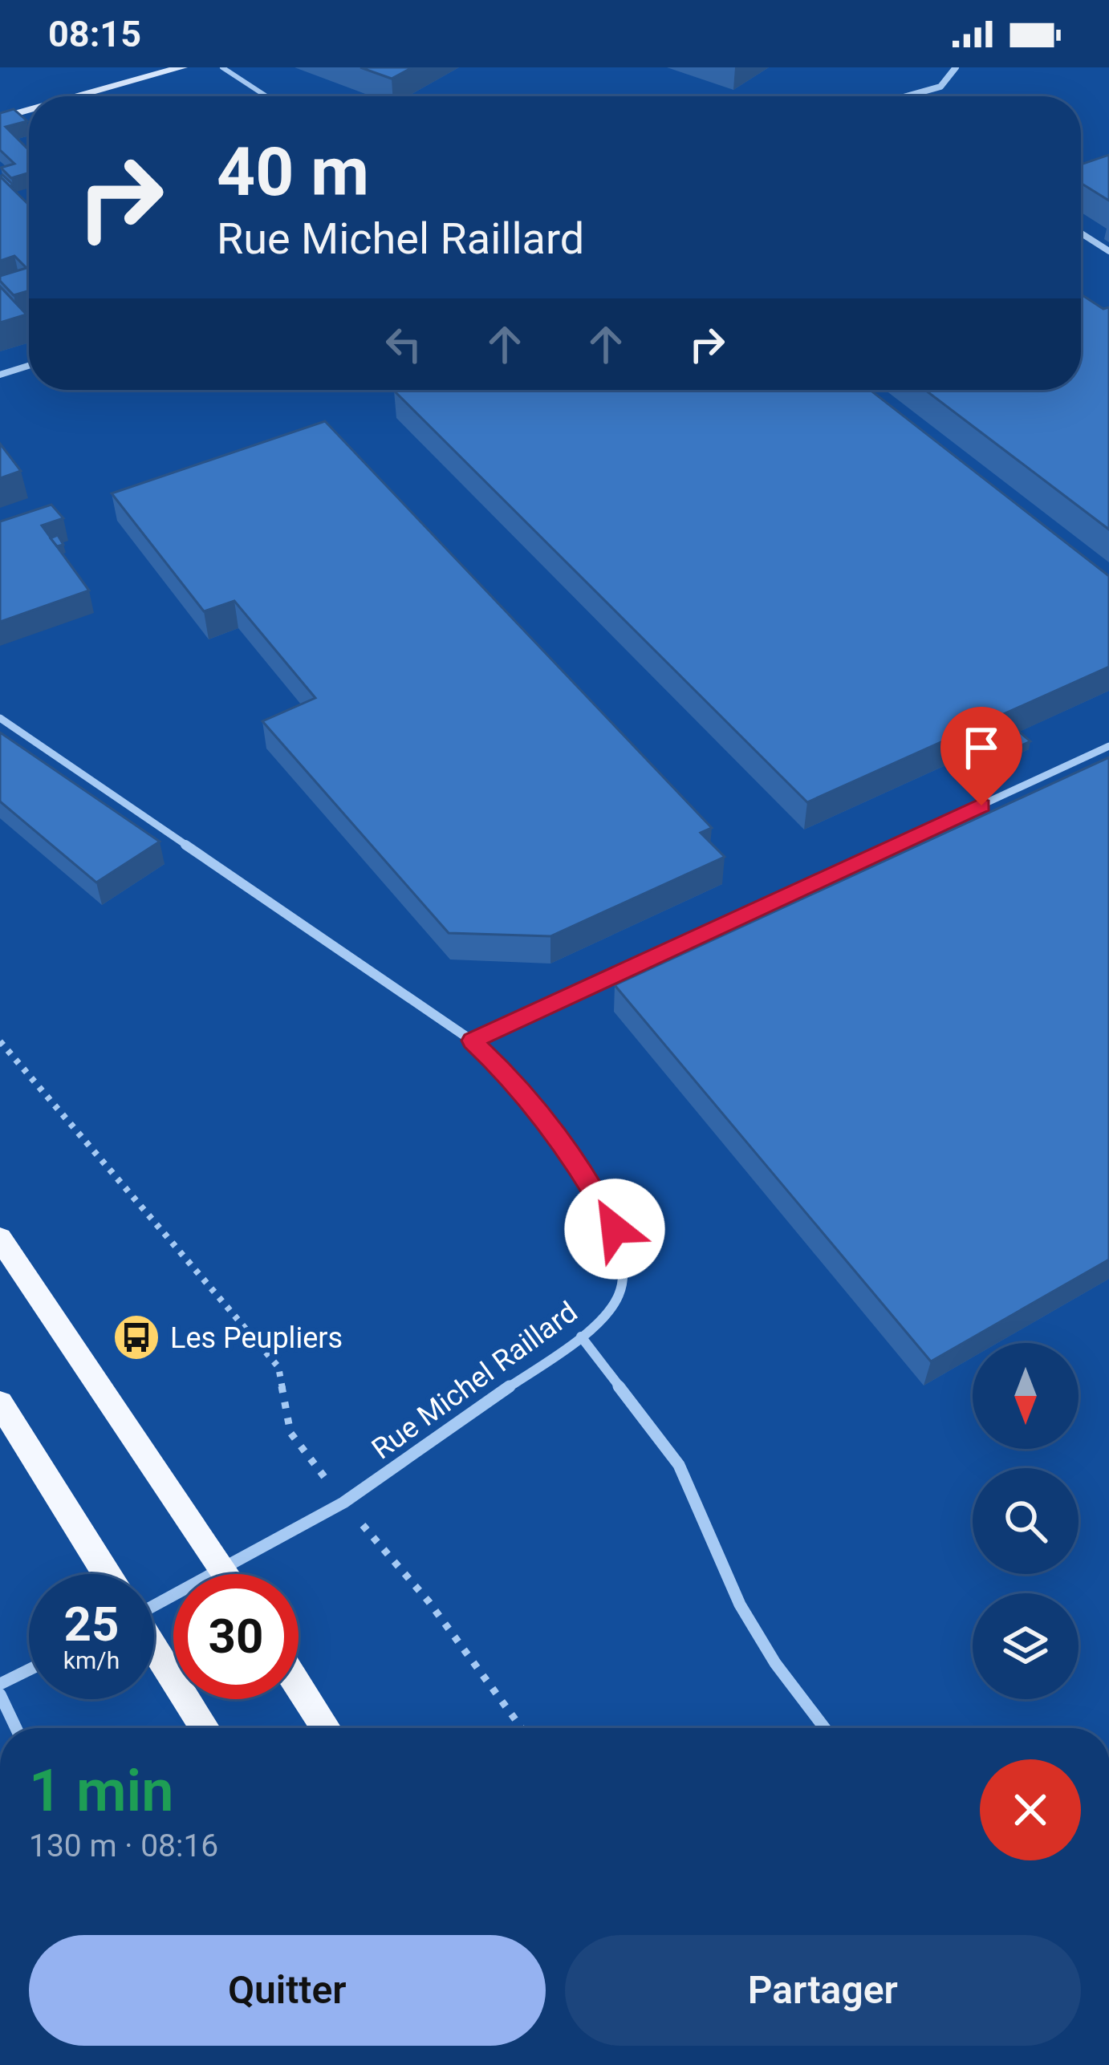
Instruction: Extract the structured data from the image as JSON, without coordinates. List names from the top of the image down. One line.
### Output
{"streets":{"street":["Rue Michel Raillard"]},"places":{"bus stop":["Les Peupliers"]},"north":"bottom","page":{"status":"08:15","turn":["40 m","Rue Michel Raillard"],"speed":"25 km/h","limit":"30","heading":["1 min","130 m · 08:16"],"buttons":["Quitter","Partager"]}}
